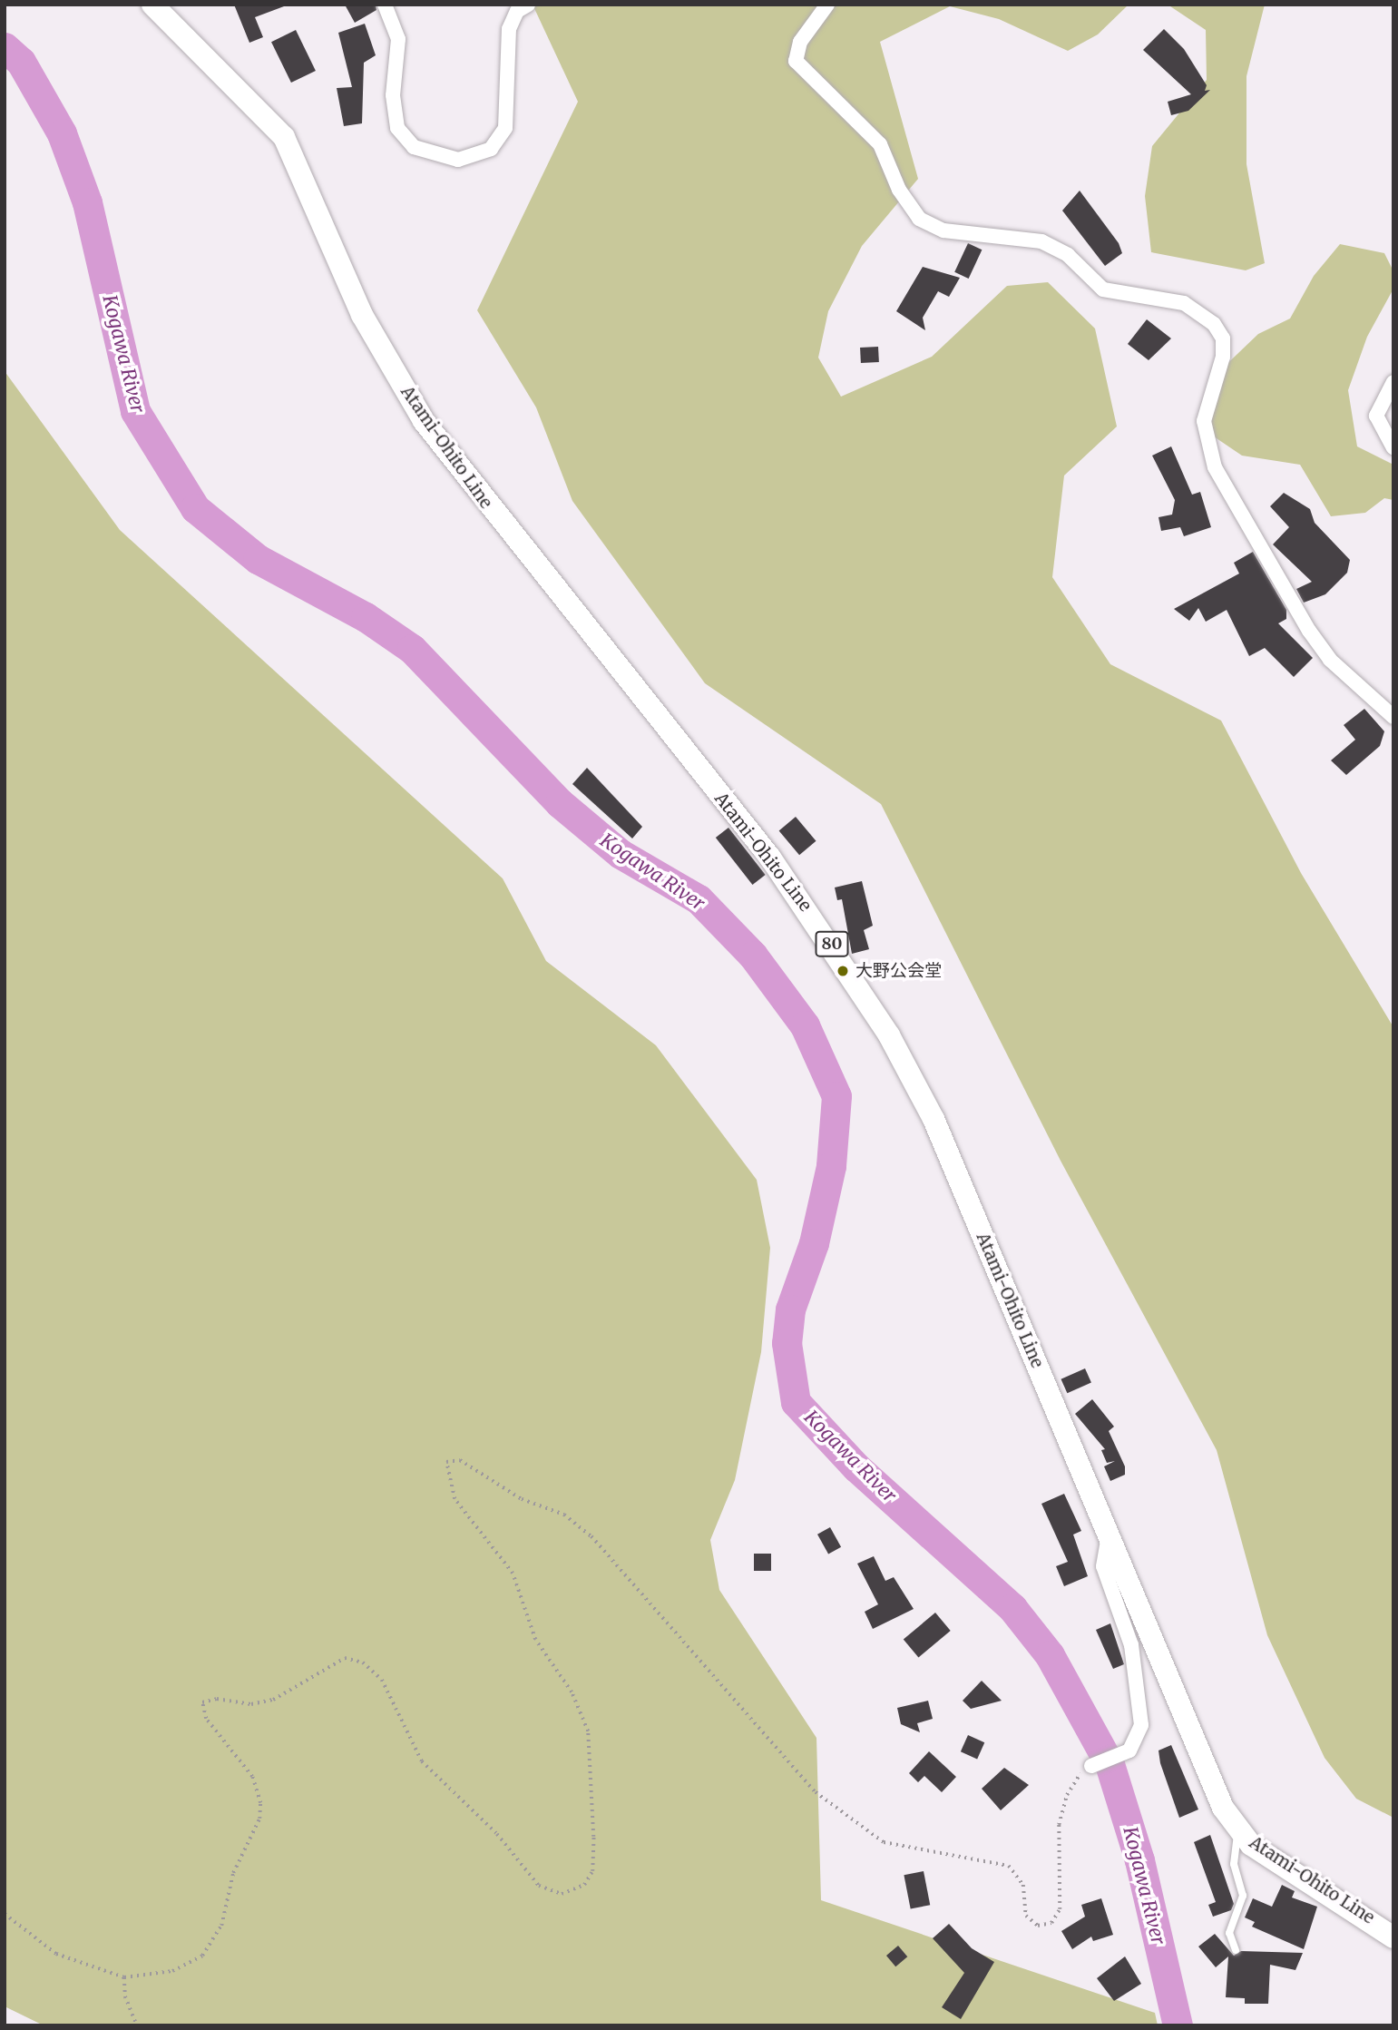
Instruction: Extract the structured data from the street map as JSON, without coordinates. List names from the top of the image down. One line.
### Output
{"streets":{"main road":["Atami-Ohito Line","80"]},"water":["Kogawa River"],"places":["大野公会堂"]}
